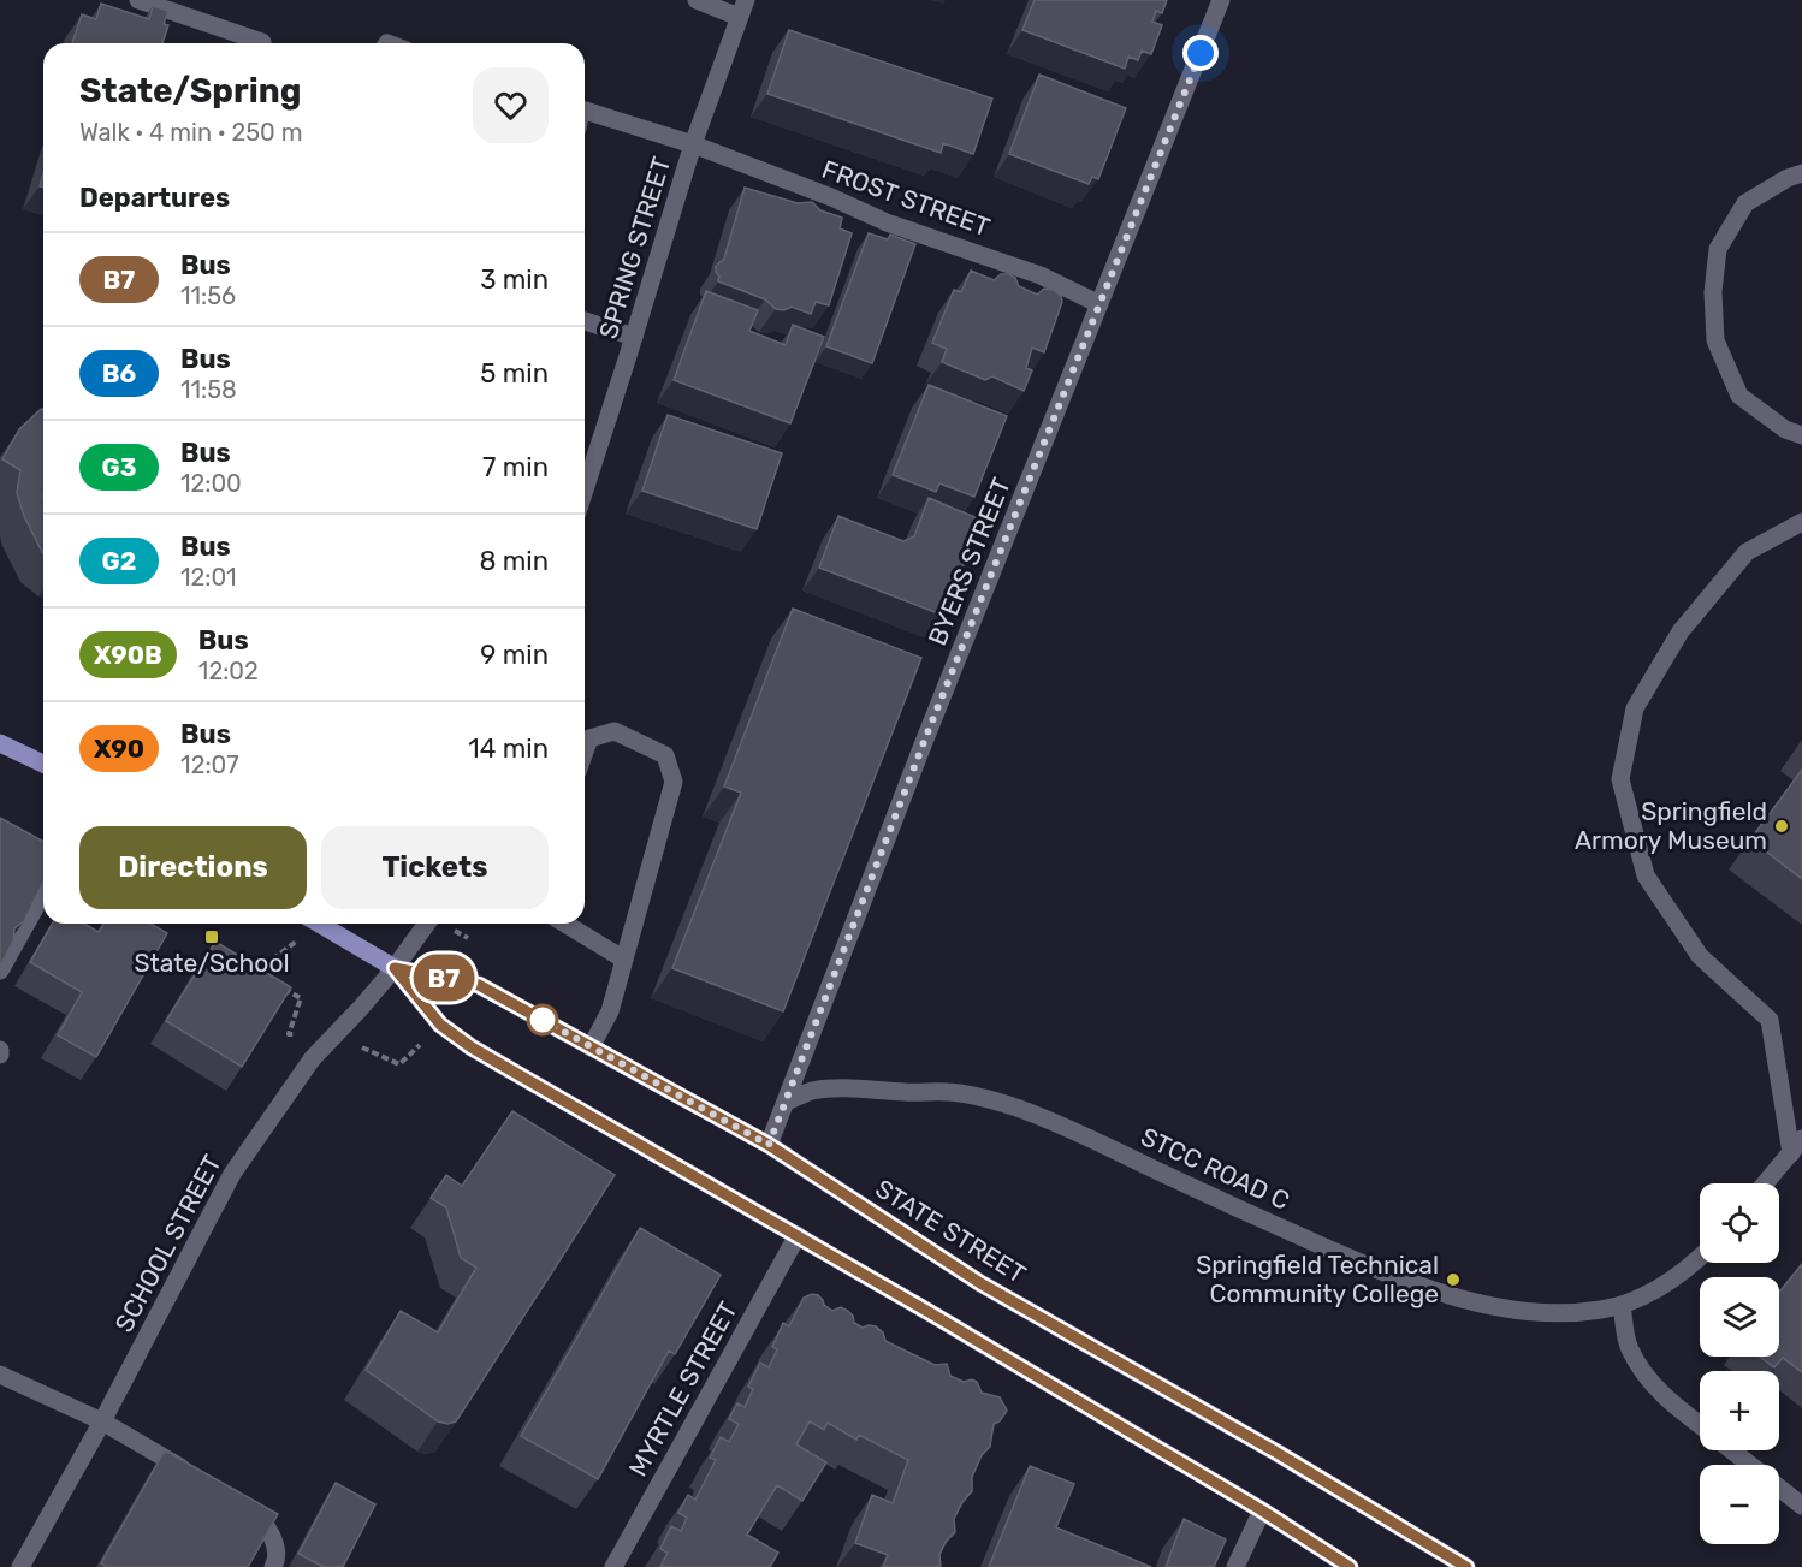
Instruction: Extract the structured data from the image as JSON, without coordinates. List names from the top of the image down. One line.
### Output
{"streets":{"main road":["STATE STREET"],"street":["FROST STREET","SPRING STREET","BYERS STREET","STCC ROAD C","SCHOOL STREET","MYRTLE STREET"]},"crossings":[["FROST STREET","SPRING STREET"],["FROST STREET","BYERS STREET"],["BYERS STREET","STCC ROAD C"],["BYERS STREET","STATE STREET"],["STATE STREET","SCHOOL STREET"],["STATE STREET","MYRTLE STREET"]],"places":{"other":["Springfield Armory Museum","Springfield Technical Community College"],"transit":["State/School"]},"lines":["bus line B7"],"page":{"on_map":"B7","heading":[["State/Spring","Walk · 4 min · 250 m"],"Departures"],"list":[{"mark":"B7","name":"Bus","note":"11:56","value":"3 min"},{"mark":"B6","name":"Bus","note":"11:58","value":"5 min"},{"mark":"G3","name":"Bus","note":"12:00","value":"7 min"},{"mark":"G2","name":"Bus","note":"12:01","value":"8 min"},{"mark":"X90B","name":"Bus","note":"12:02","value":"9 min"},{"mark":"X90","name":"Bus","note":"12:07","value":"14 min"}],"buttons":["Directions","Tickets"],"map_buttons":["+","−"]}}
